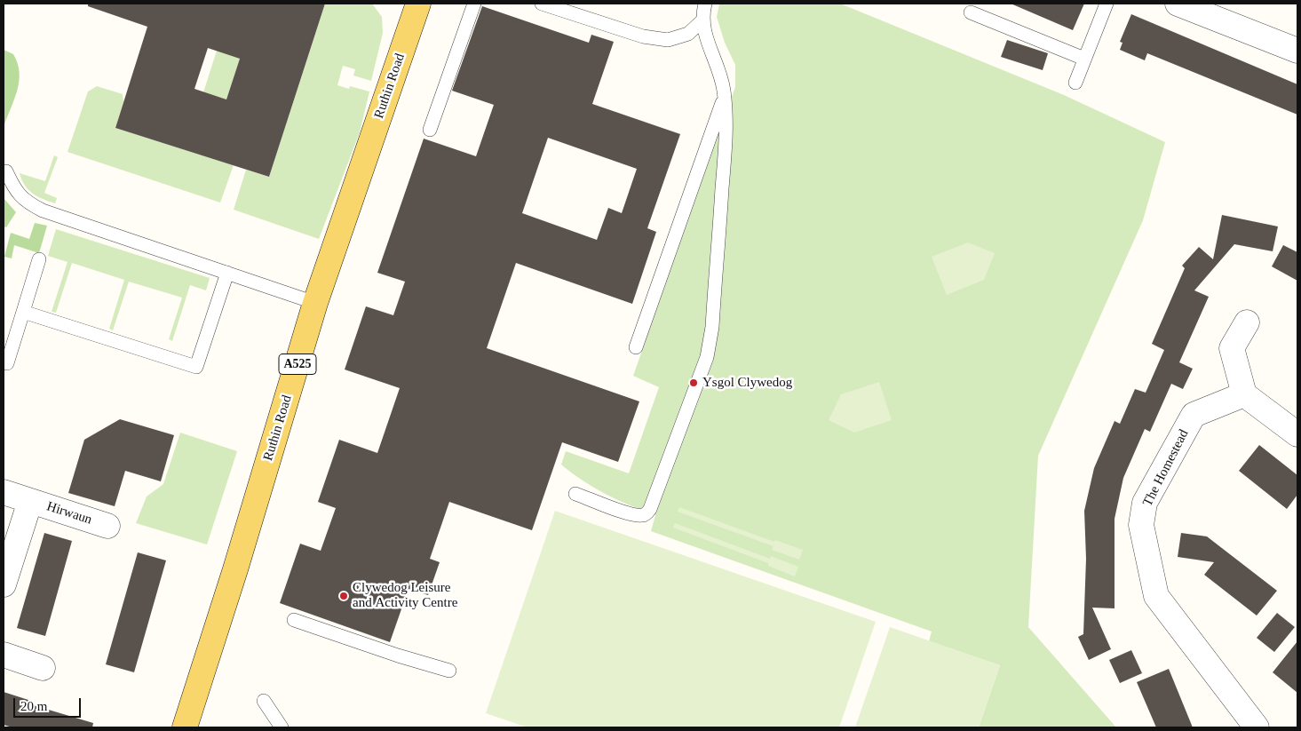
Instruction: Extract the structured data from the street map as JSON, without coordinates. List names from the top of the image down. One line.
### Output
{"streets":{"main road":["Ruthin Road","A525"],"street":["The Homestead","Hirwaun"]},"places":["Ysgol Clywedog","Clywedog Leisure and Activity Centre"],"scale_bar":"20 m"}
